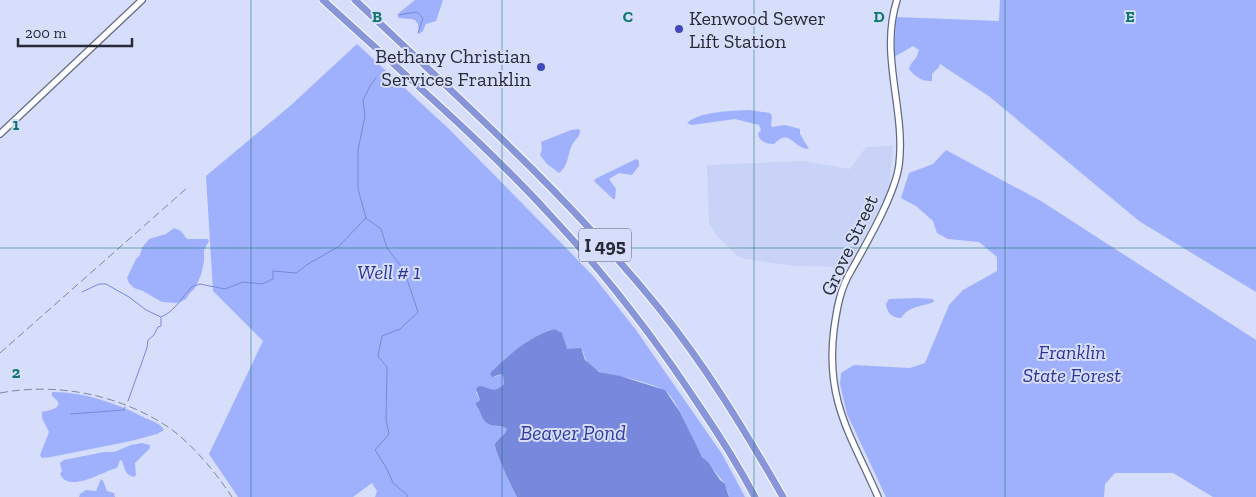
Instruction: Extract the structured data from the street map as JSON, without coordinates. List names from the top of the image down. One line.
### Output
{"streets":{"highway":["I 495"],"main road":["Grove Street"]},"water":["Beaver Pond"],"parks":["Well # 1","Franklin State Forest"],"places":["Kenwood Sewer Lift Station","Bethany Christian Services Franklin"],"scale_bar":"200 m","grid":{"columns":["B","C","D","E"],"rows":["1","2"]}}
